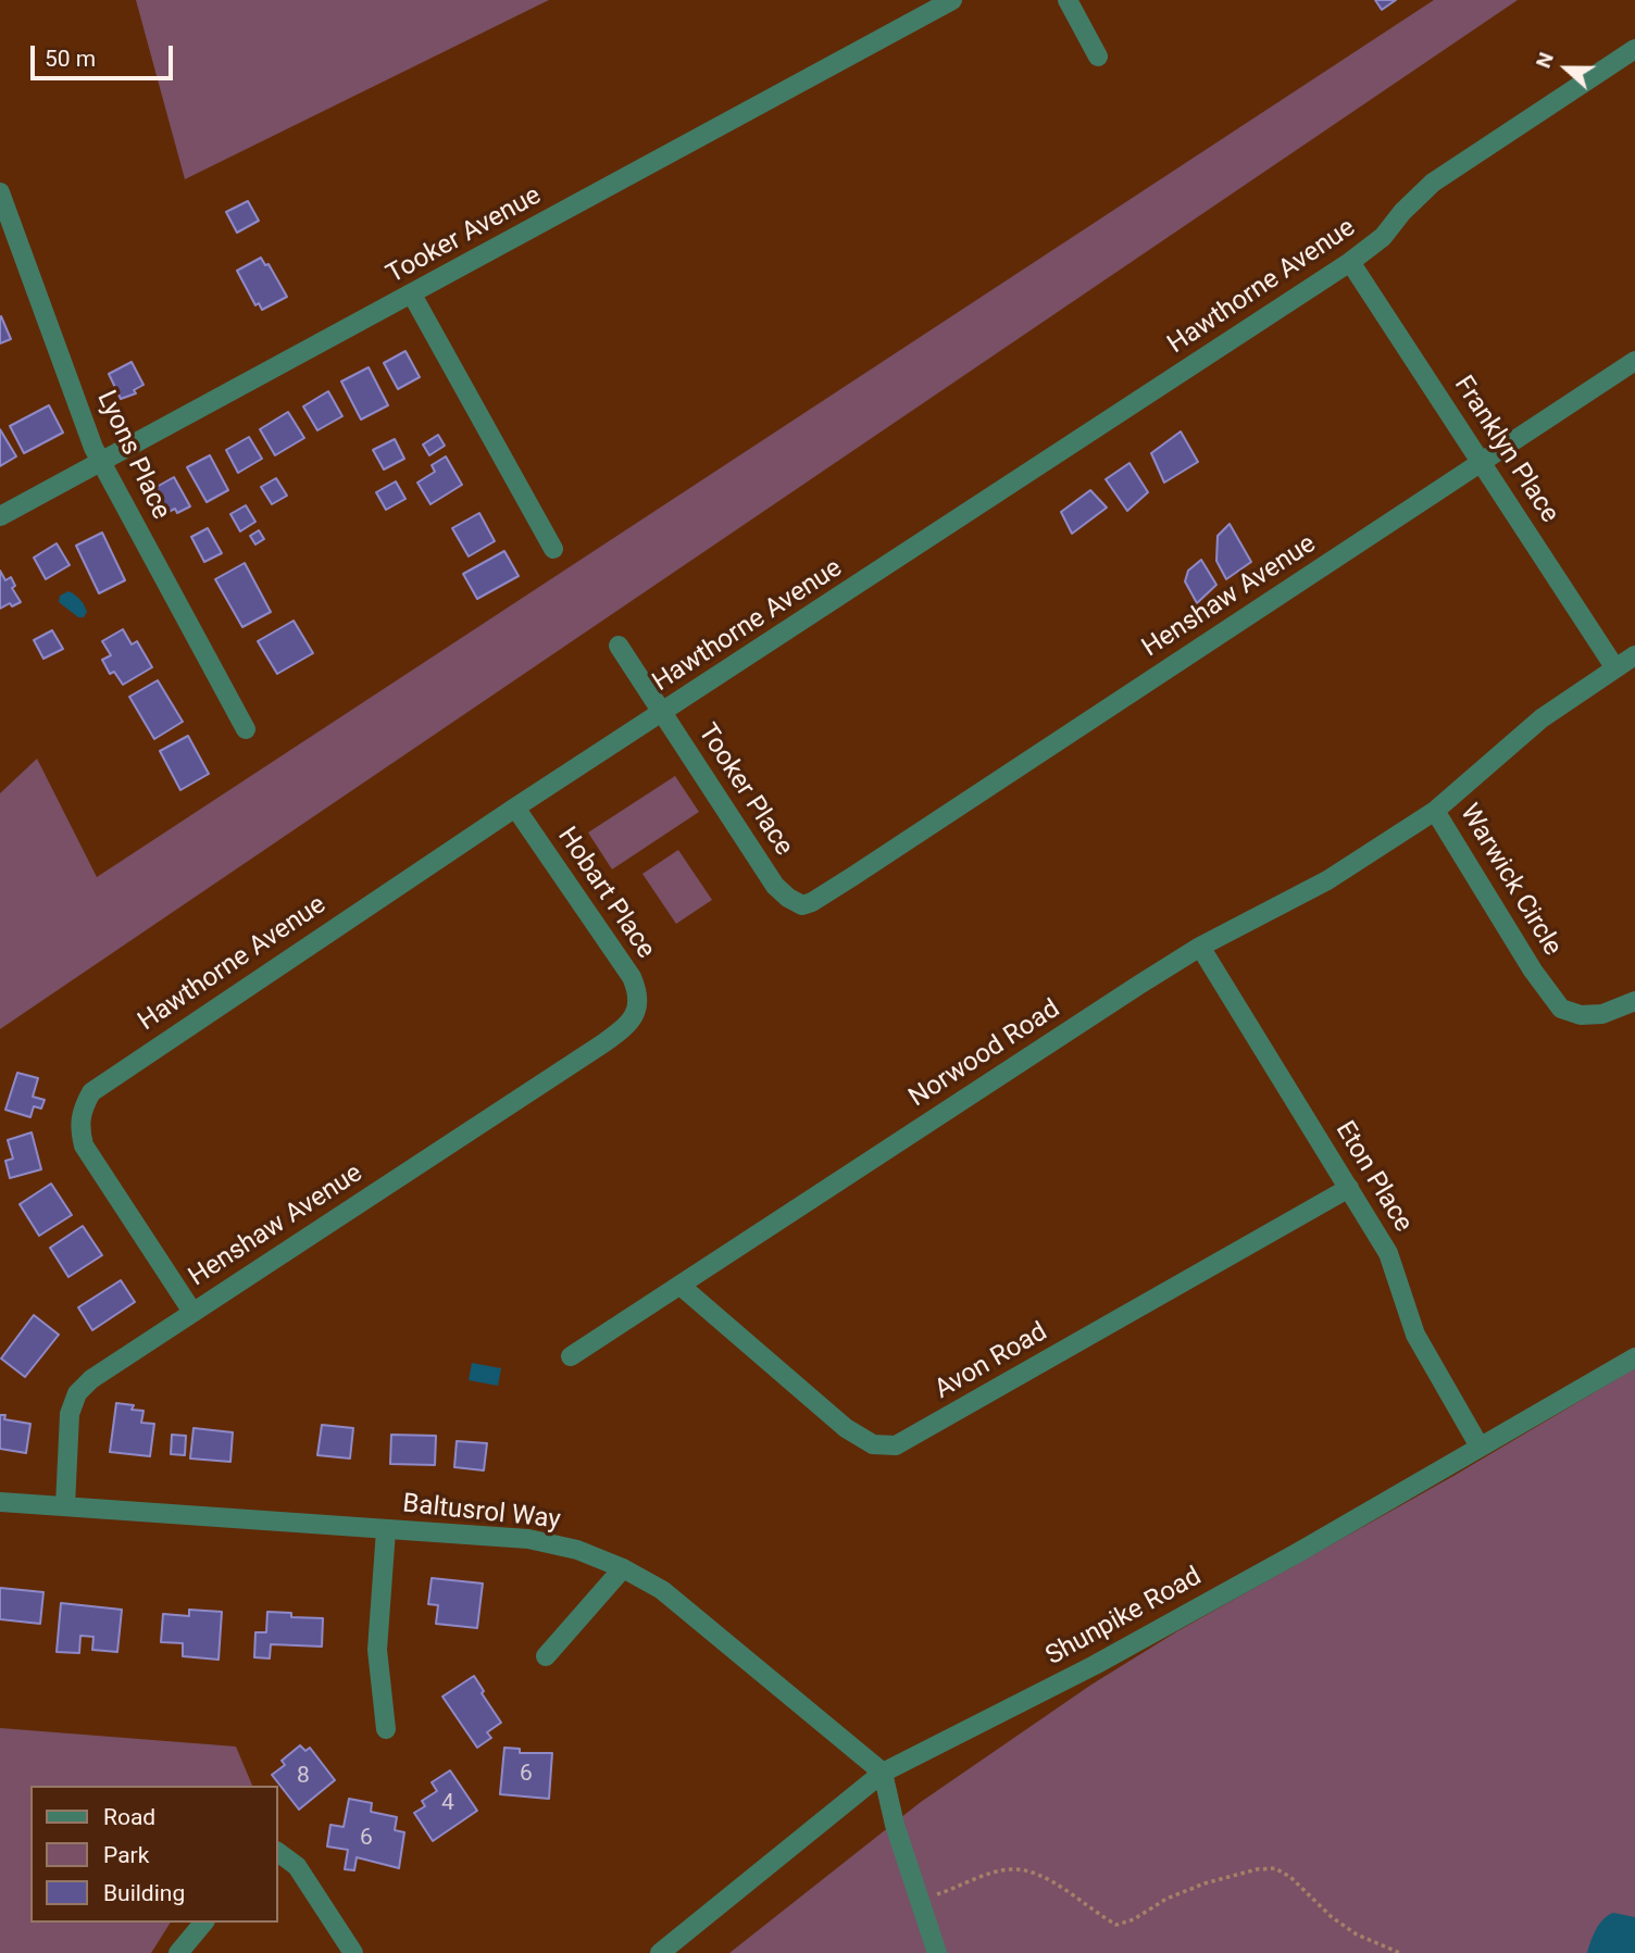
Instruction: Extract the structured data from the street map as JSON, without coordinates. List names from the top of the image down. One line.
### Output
{"streets":{"street":["Tooker Avenue","Hawthorne Avenue","Franklyn Place","Lyons Place","Henshaw Avenue","Tooker Place","Warwick Circle","Hobart Place","Norwood Road","Eton Place","Avon Road","Baltusrol Way","Shunpike Road"]},"crossings":[["Tooker Avenue","Lyons Place"],["Hawthorne Avenue","Franklyn Place"],["Hawthorne Avenue","Henshaw Avenue"],["Hawthorne Avenue","Tooker Place"],["Hawthorne Avenue","Hobart Place"],["Franklyn Place","Henshaw Avenue"],["Franklyn Place","Warwick Circle"],["Henshaw Avenue","Tooker Place"],["Henshaw Avenue","Hobart Place"],["Henshaw Avenue","Baltusrol Way"],["Warwick Circle","Norwood Road"],["Norwood Road","Eton Place"],["Norwood Road","Avon Road"],["Eton Place","Avon Road"],["Eton Place","Shunpike Road"],["Baltusrol Way","Shunpike Road"]],"house_numbers":["6","8","4","6"],"legend":["Road","Park","Building"],"scale_bar":"50 m","north":"left"}
